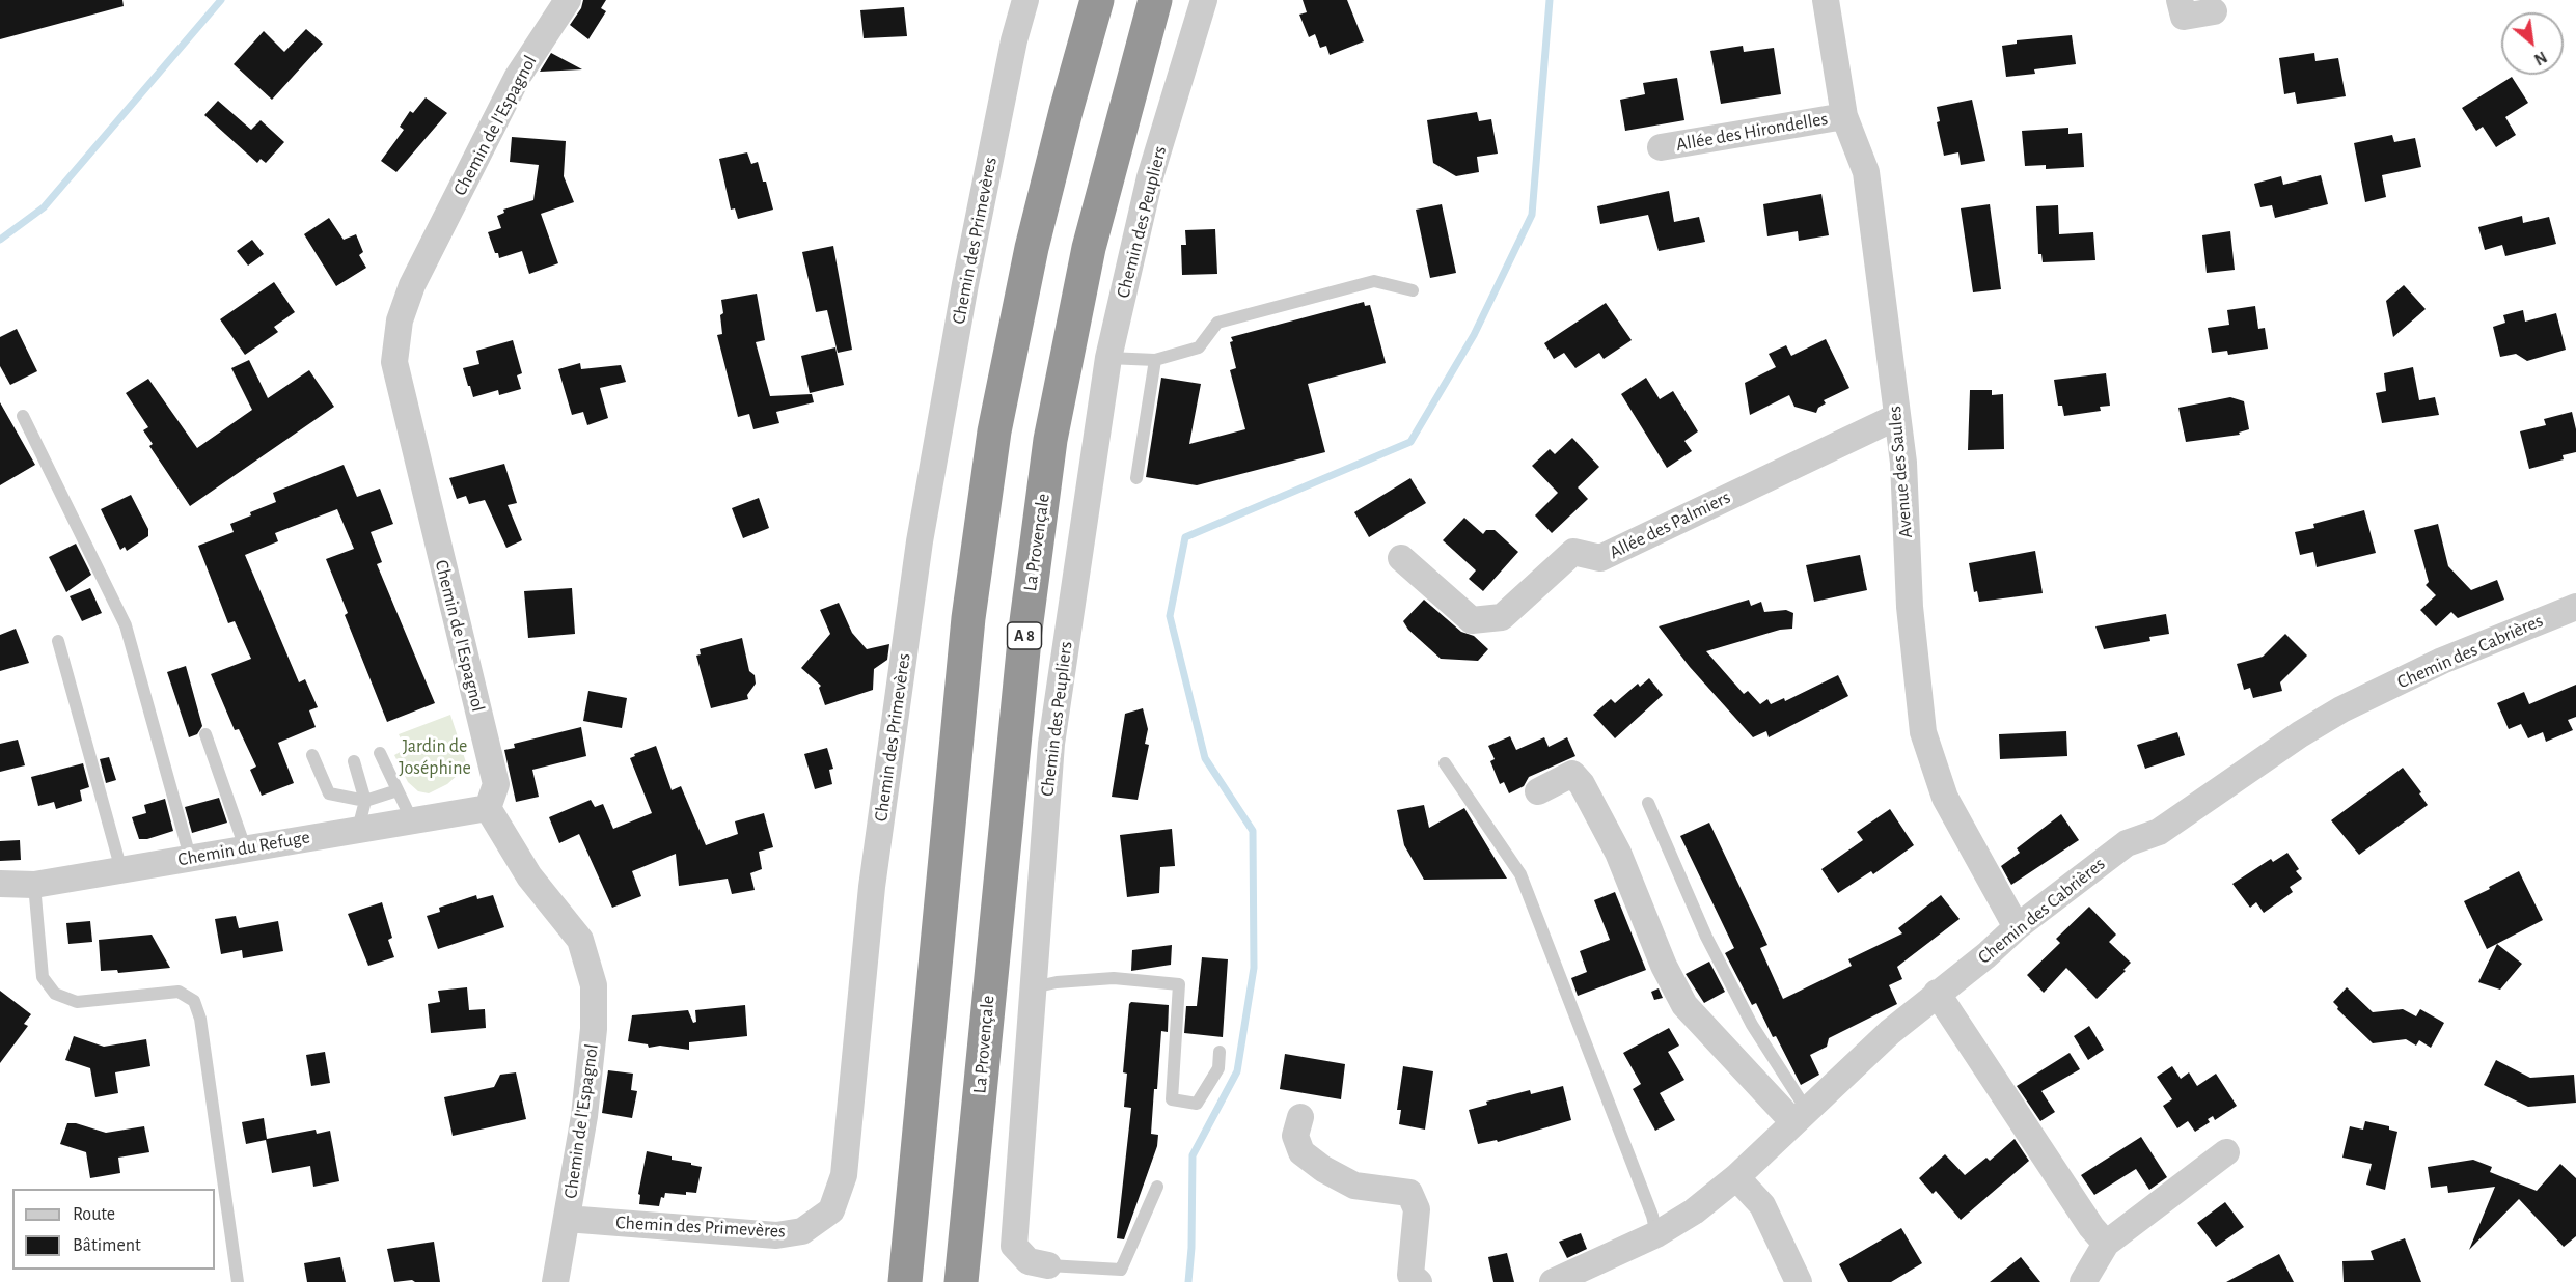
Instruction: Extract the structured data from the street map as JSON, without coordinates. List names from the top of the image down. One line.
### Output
{"streets":{"highway":["La Provençale","A 8"],"street":["Chemin de l'Espagnol","Allée des Hirondelles","Chemin des Peupliers","Chemin des Primevères","Avenue des Saules","Allée des Palmiers","Chemin des Cabrières","Chemin du Refuge"]},"crossings":[["Chemin de l'Espagnol","Chemin des Primevères"],["Chemin de l'Espagnol","Chemin du Refuge"],["Allée des Hirondelles","Avenue des Saules"],["Avenue des Saules","Allée des Palmiers"],["Avenue des Saules","Chemin des Cabrières"]],"parks":["Jardin de Joséphine"],"legend":["Route","Bâtiment"],"north":"bottom right"}
